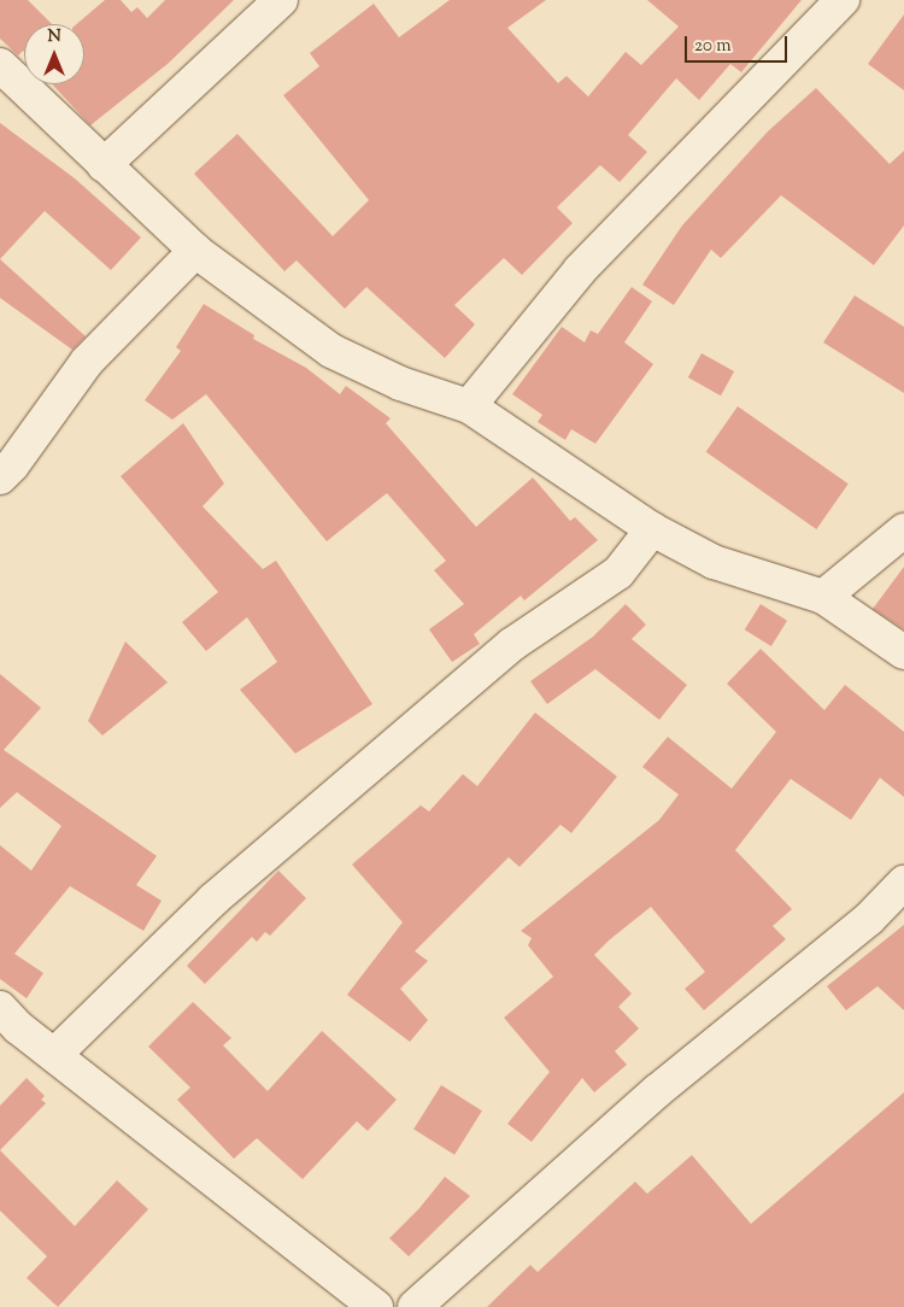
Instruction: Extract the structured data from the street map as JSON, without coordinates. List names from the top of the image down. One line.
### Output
{"scale_bar":"20 m","north":"top"}
